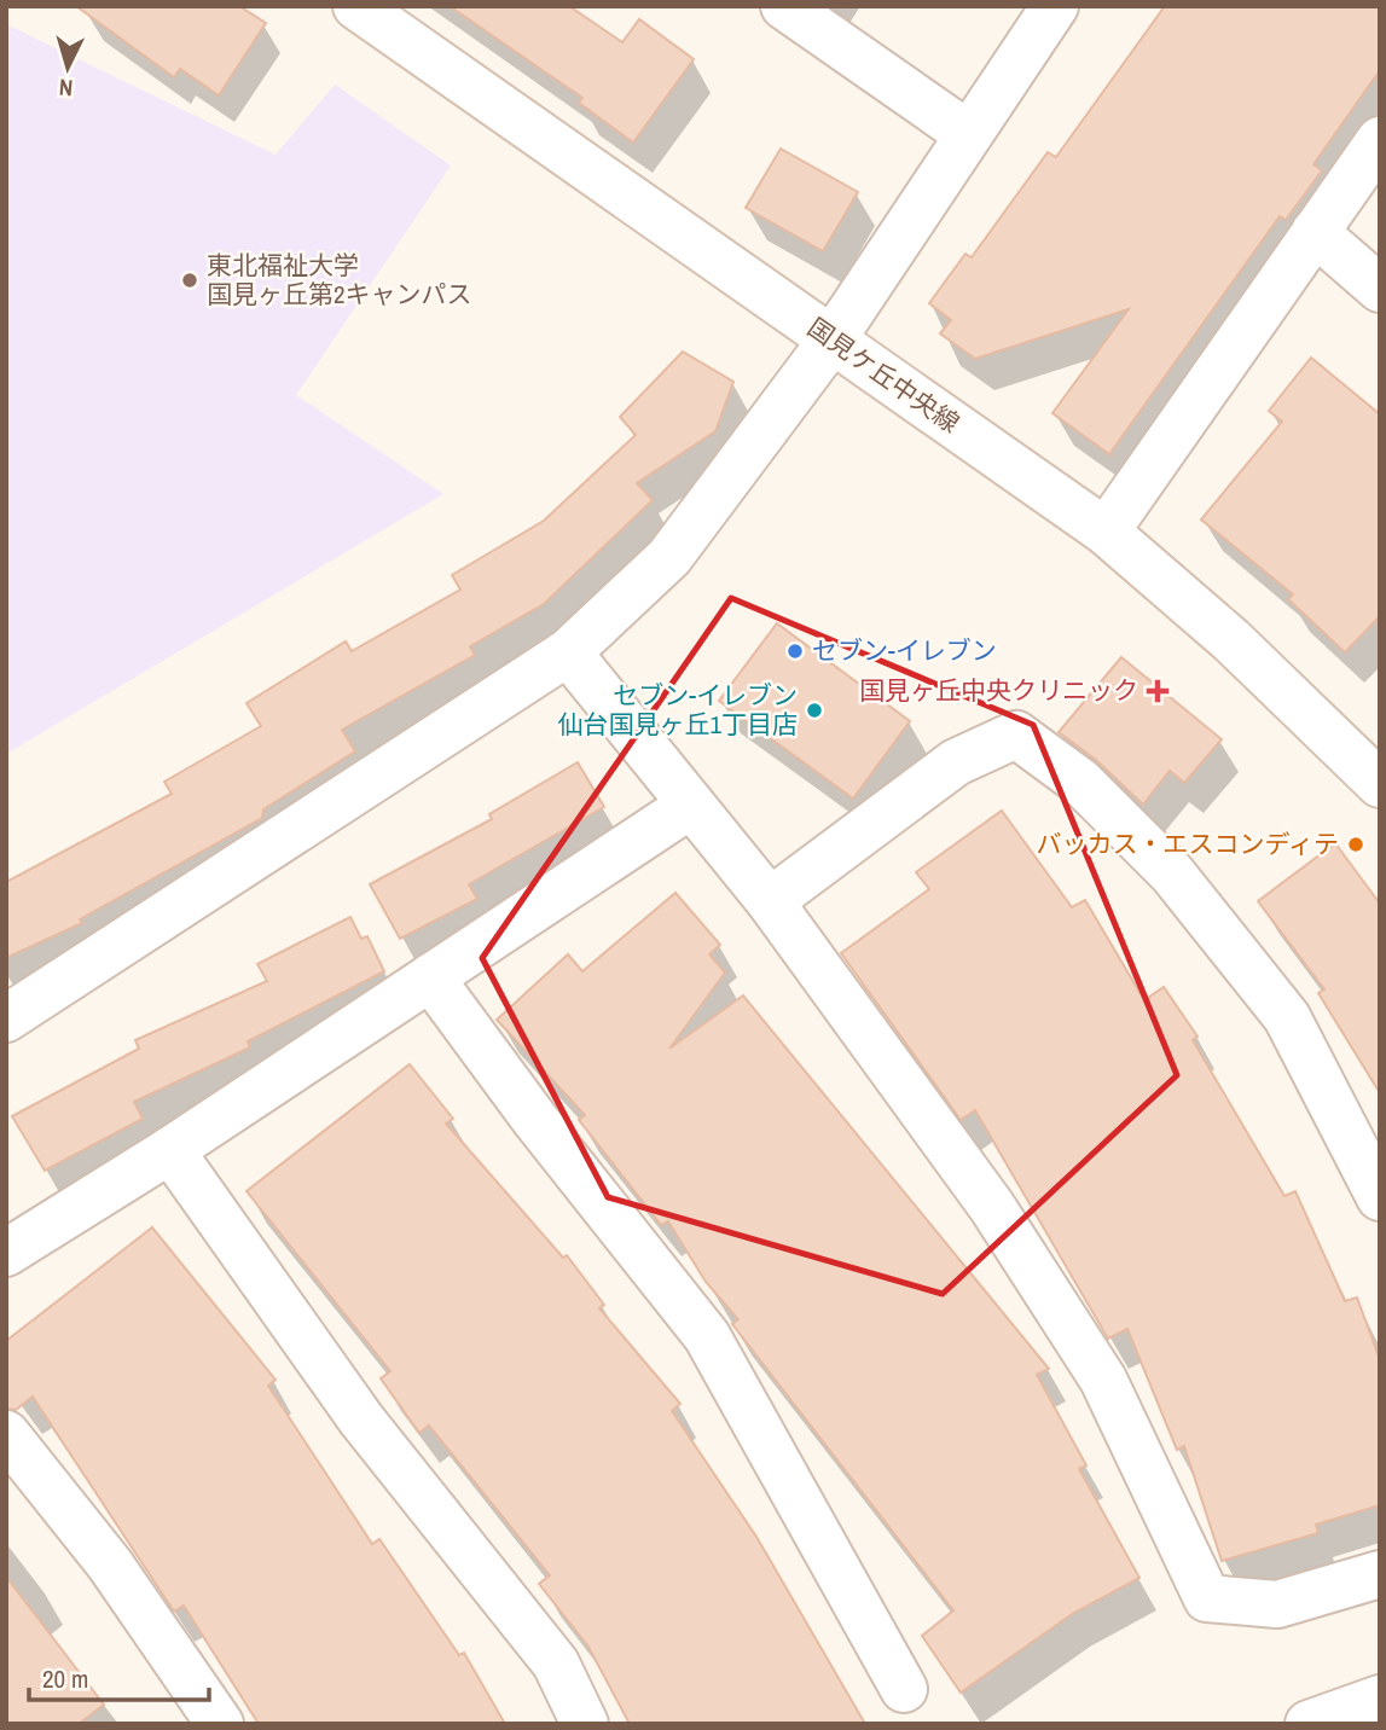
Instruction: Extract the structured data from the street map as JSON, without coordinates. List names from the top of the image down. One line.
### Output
{"streets":{"street":["国見ケ丘中央線"]},"places":{"other":["東北福祉大学 国見ヶ丘第2キャンパス","セブン-イレブン","セブン-イレブン 仙台国見ヶ丘1丁目店","バッカス・エスコンディテ"],"health":["国見ヶ丘中央クリニック"]},"scale_bar":"20 m","north":"bottom"}
